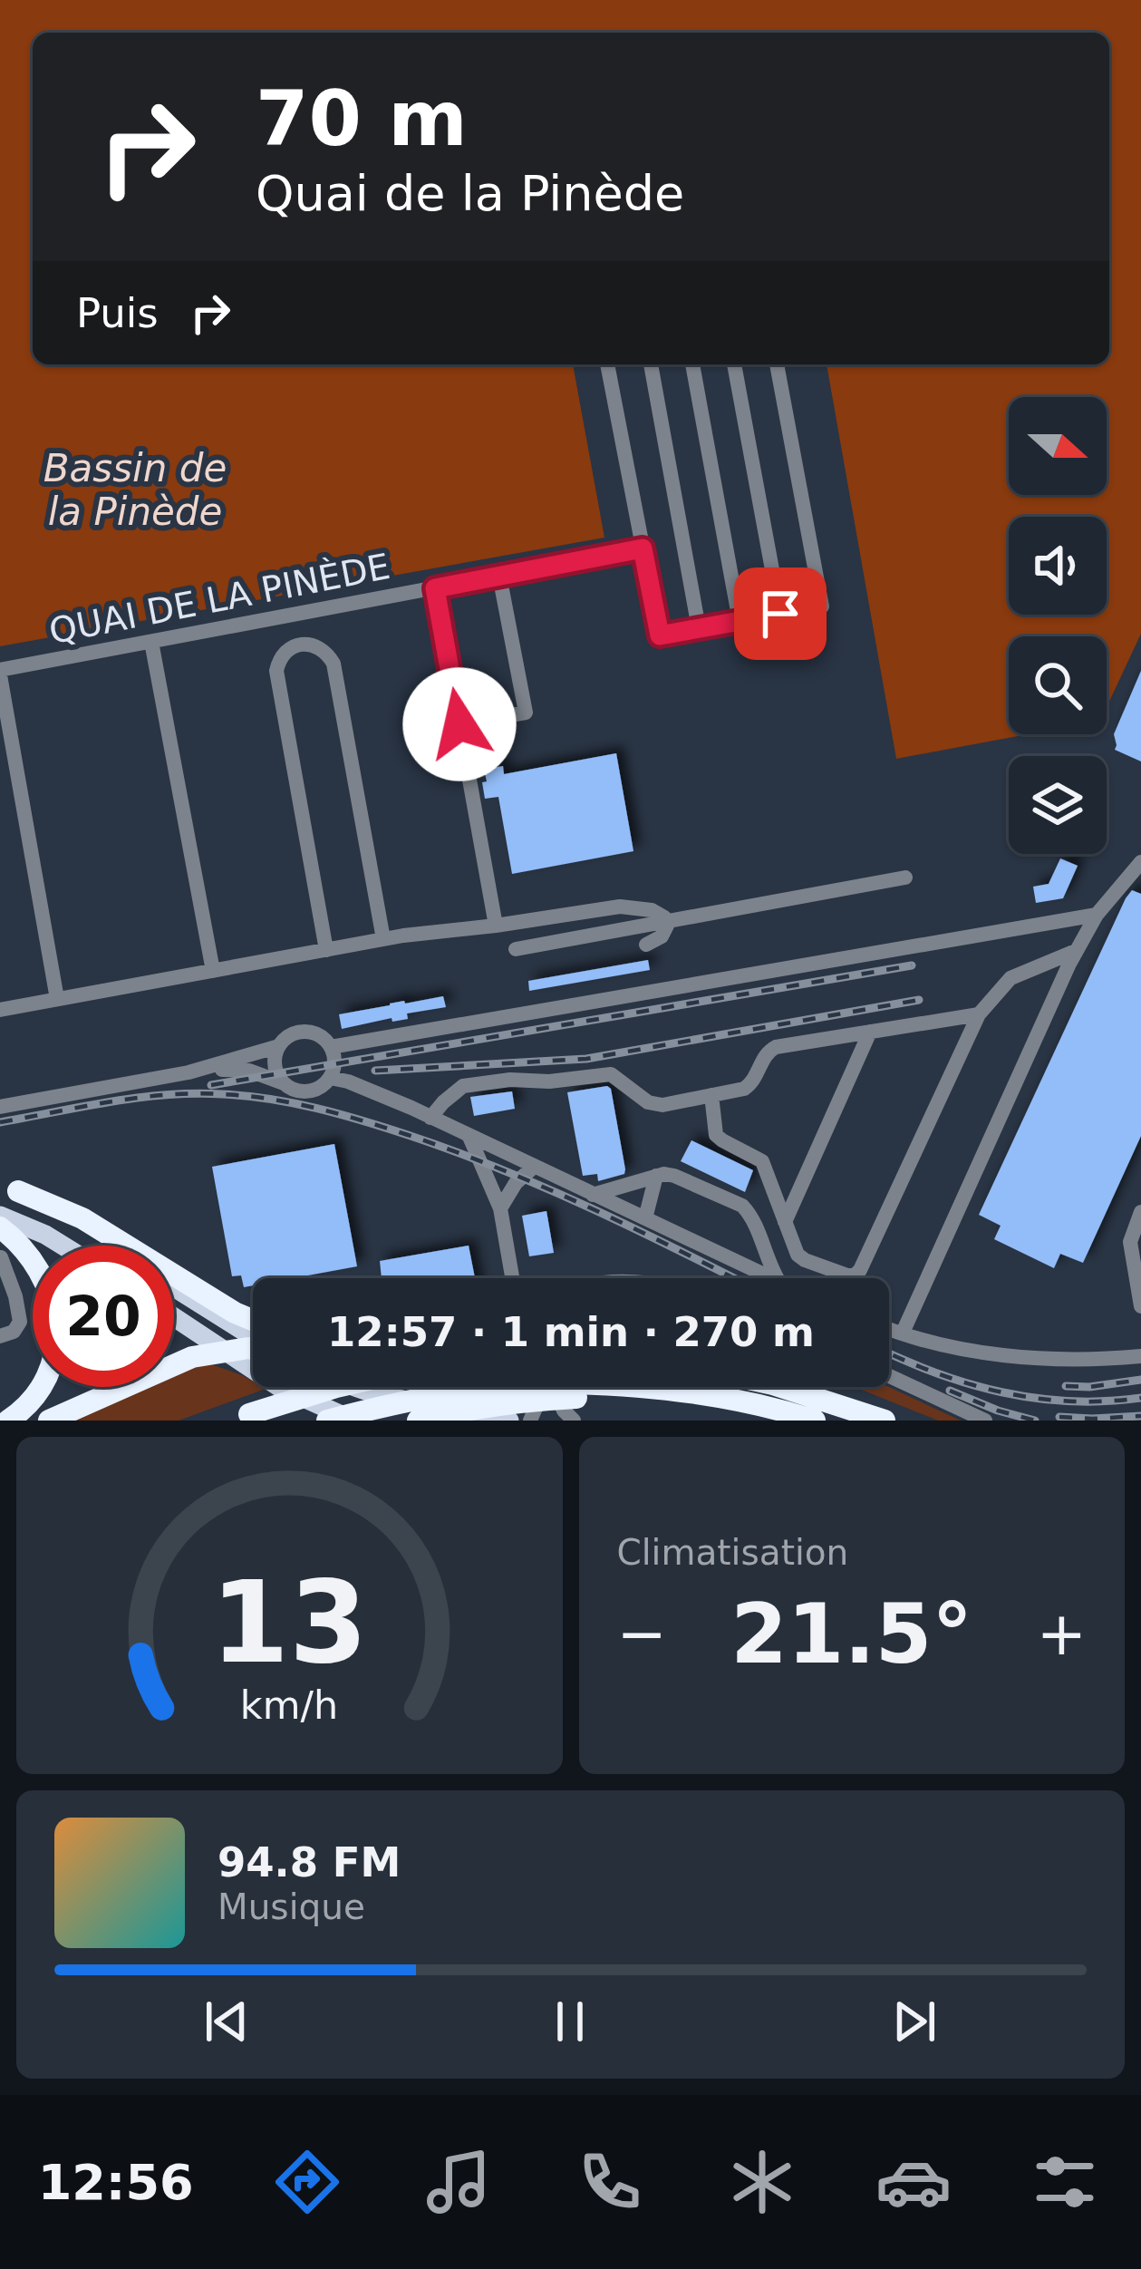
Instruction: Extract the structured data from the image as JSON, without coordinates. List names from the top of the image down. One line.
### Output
{"streets":{"street":["QUAI DE LA PINÈDE"]},"water":["Bassin de la Pinède"],"north":"right","page":{"turn":["70 m","Quai de la Pinède"],"then":"Puis","limit":"20","trip":"12:57 · 1 min · 270 m","tile":"Climatisation","heat":["−","21.5°","+"],"song":["94.8 FM","Musique"],"tabs":"12:56","gauge":["13","km/h"]}}
